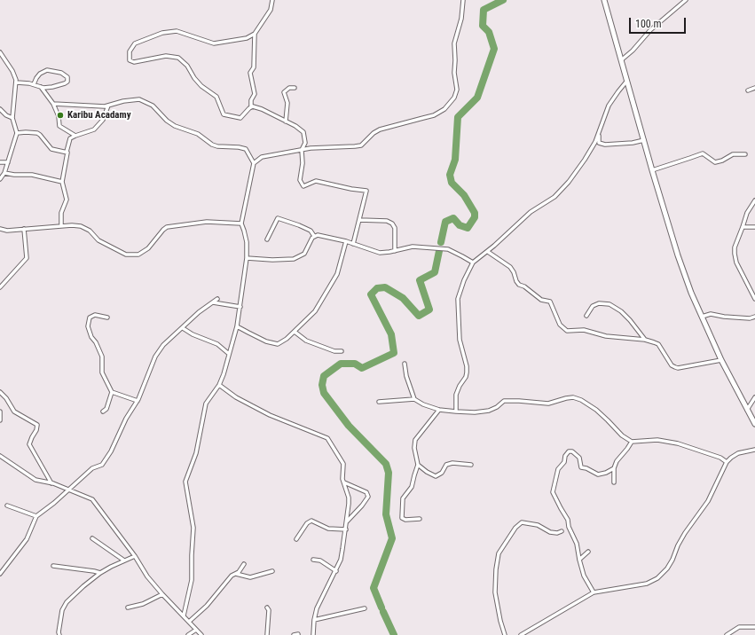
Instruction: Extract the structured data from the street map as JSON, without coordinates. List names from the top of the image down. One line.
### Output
{"places":["Karibu Acadamy"],"scale_bar":"100 m"}
